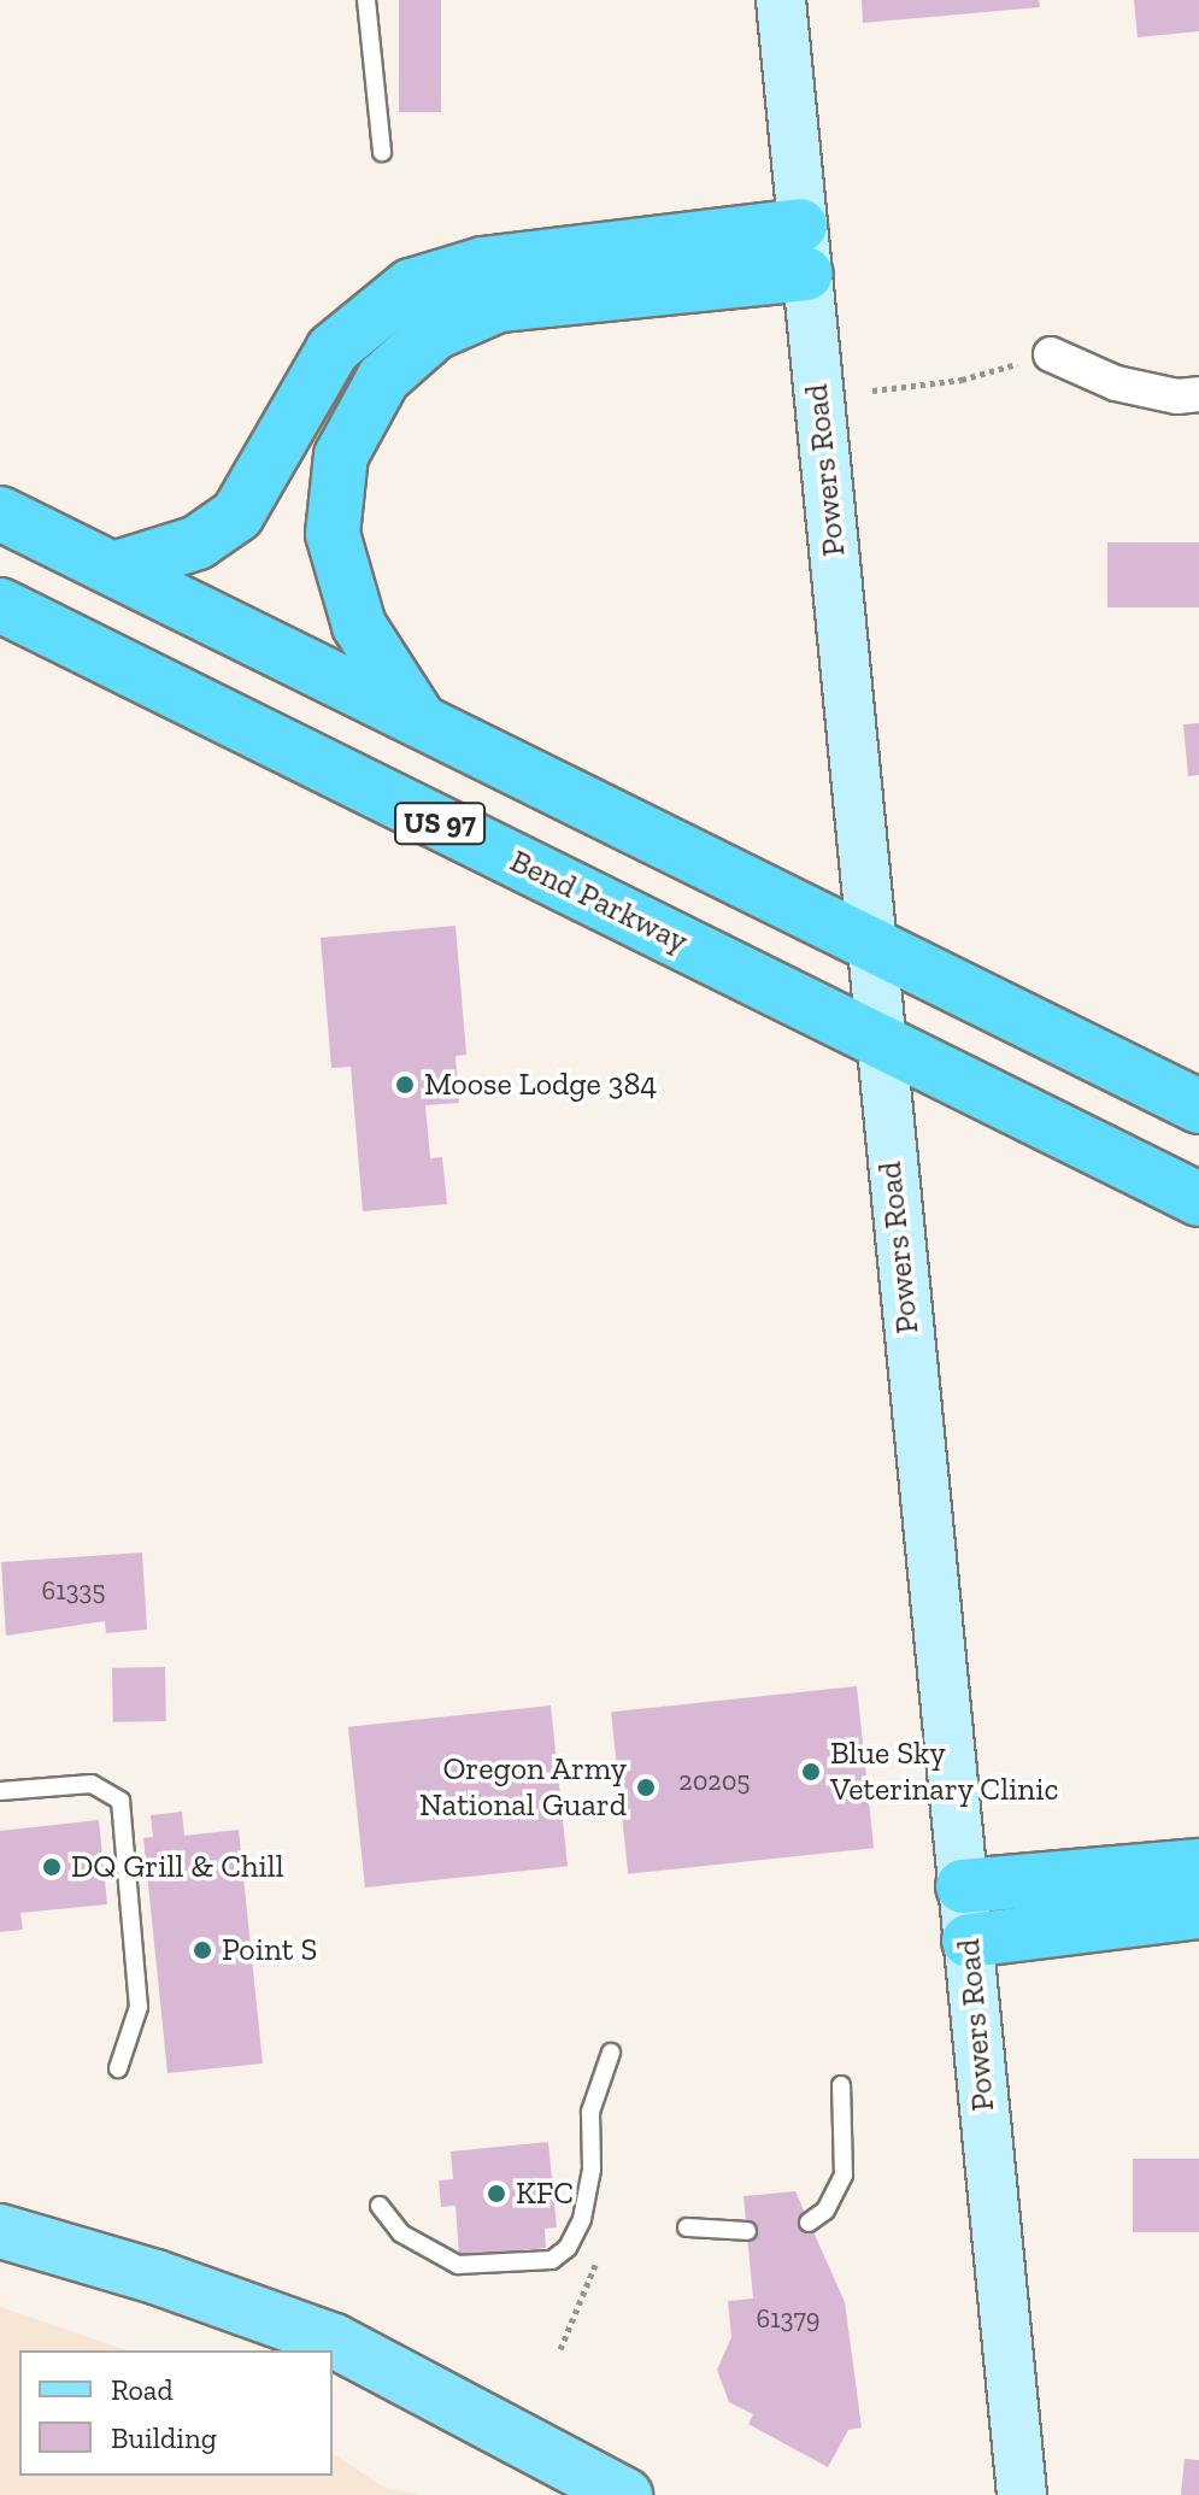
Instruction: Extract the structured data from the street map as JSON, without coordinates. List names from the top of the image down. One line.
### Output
{"streets":{"highway":["US 97","Bend Parkway"],"main road":["Powers Road"]},"crossings":[["Powers Road","US 97"],["Powers Road","Bend Parkway"]],"places":["Moose Lodge 384","Blue Sky Veterinary Clinic","Oregon Army National Guard","DQ Grill & Chill","Point S","KFC"],"house_numbers":["61335","20205","61379"],"legend":["Road","Building"]}
